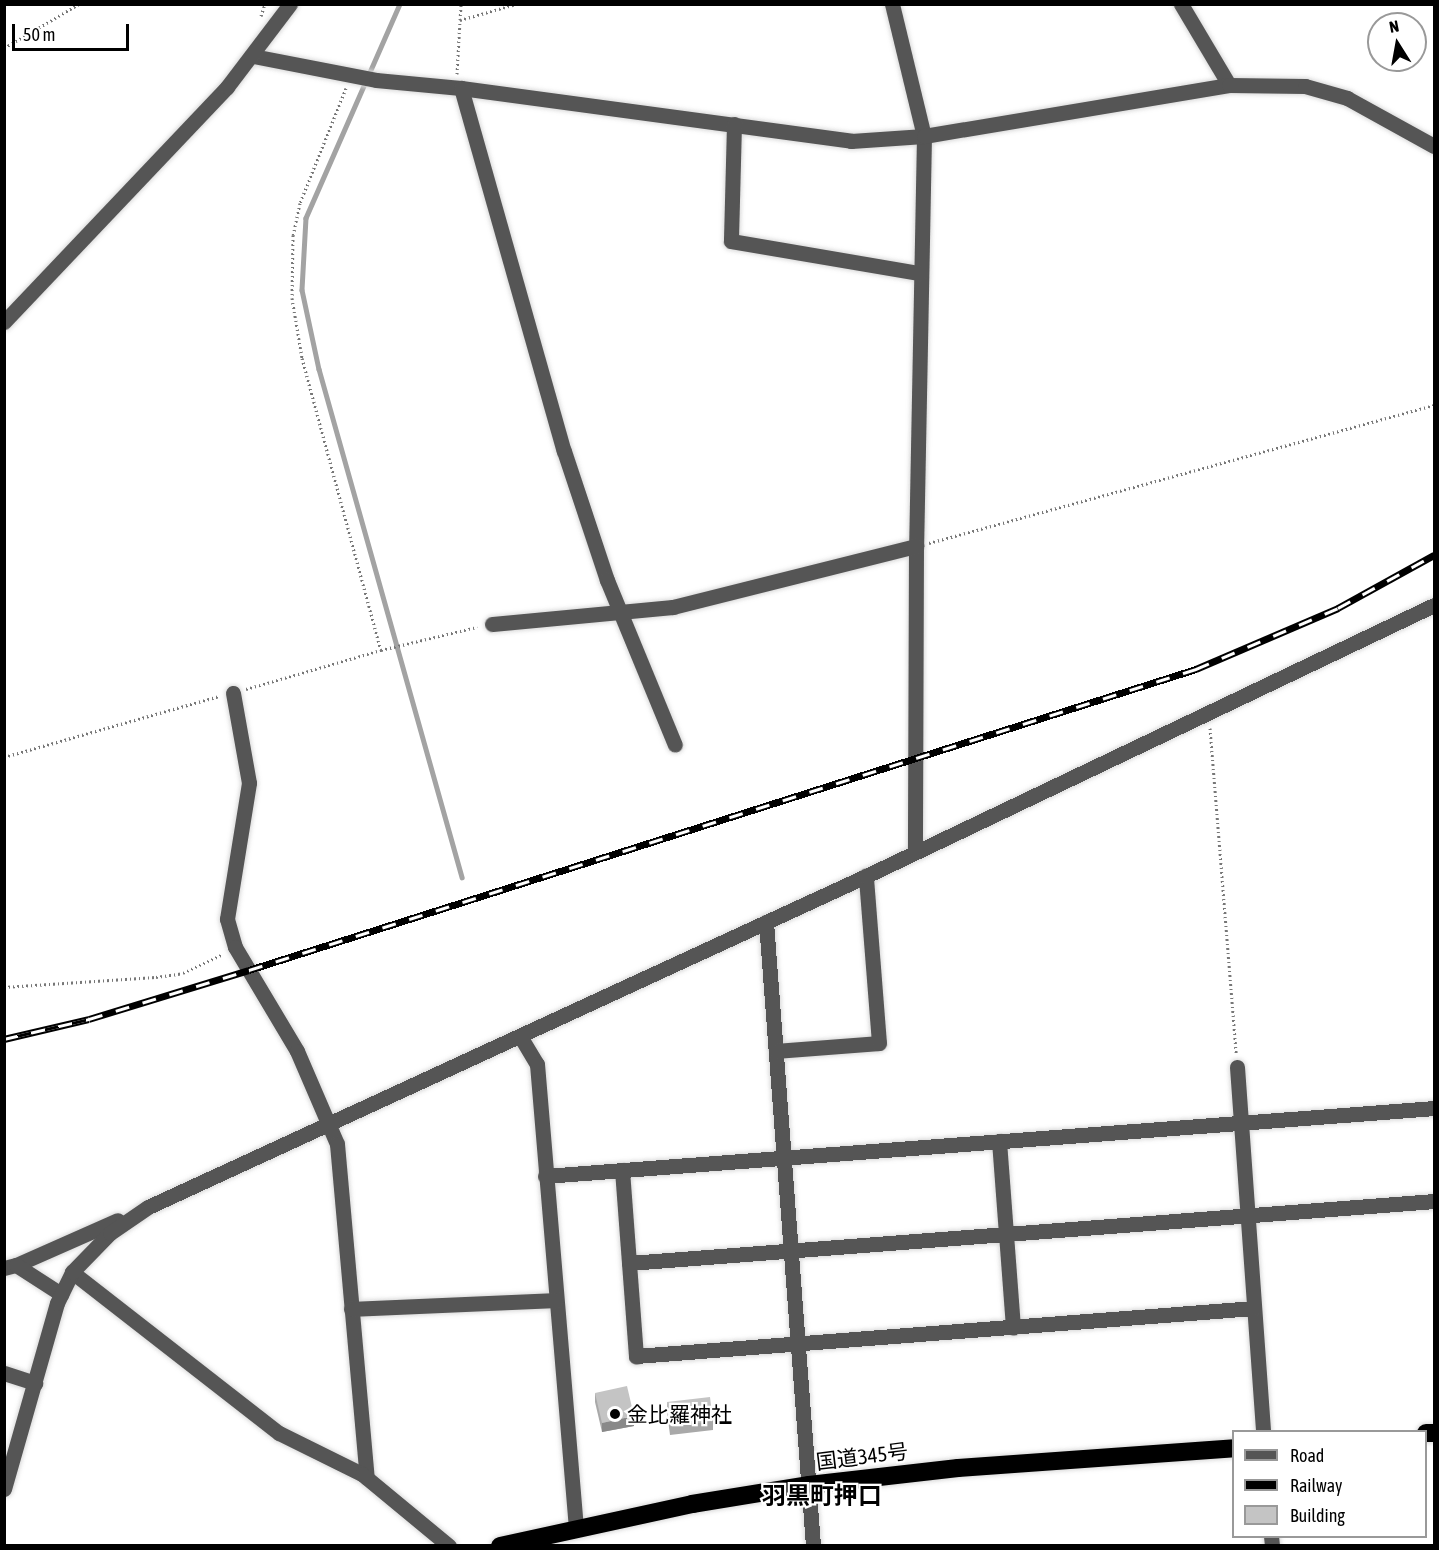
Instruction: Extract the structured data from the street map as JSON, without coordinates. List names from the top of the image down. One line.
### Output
{"streets":{"highway":["国道345号"]},"districts":["羽黒町押口"],"places":["金比羅神社"],"legend":["Road","Railway","Building"],"scale_bar":"50 m","north":"top"}
